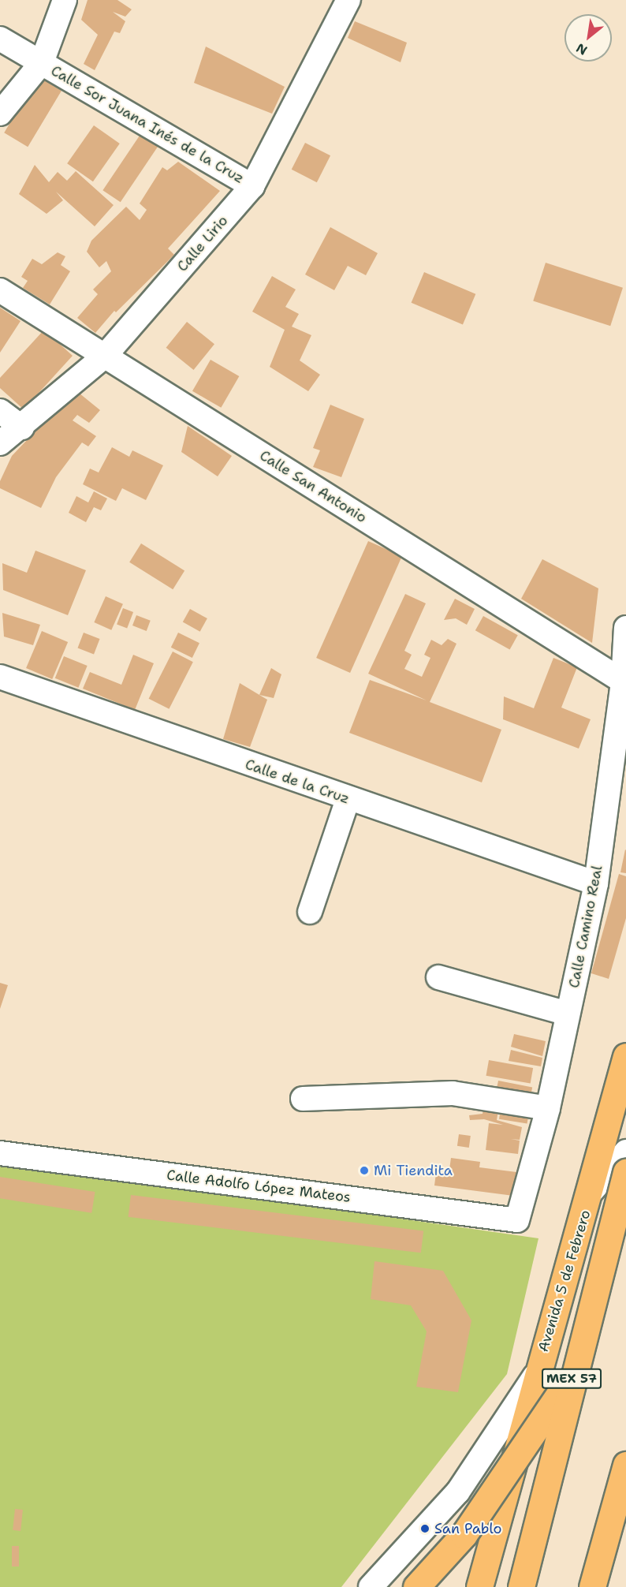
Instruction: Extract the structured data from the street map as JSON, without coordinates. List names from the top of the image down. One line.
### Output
{"streets":{"main road":["Avenida 5 de Febrero","MEX 57"],"street":["Calle Sor Juana Inés de la Cruz","Calle Lirio","Calle San Antonio","Calle de la Cruz","Calle Camino Real","Calle Adolfo López Mateos"]},"crossings":[["Calle Sor Juana Inés de la Cruz","Calle Lirio"],["Calle Lirio","Calle San Antonio"],["Calle San Antonio","Calle Camino Real"],["Calle de la Cruz","Calle Camino Real"],["Calle Camino Real","Calle Adolfo López Mateos"]],"places":["Mi Tiendita","San Pablo"],"north":"bottom left"}
